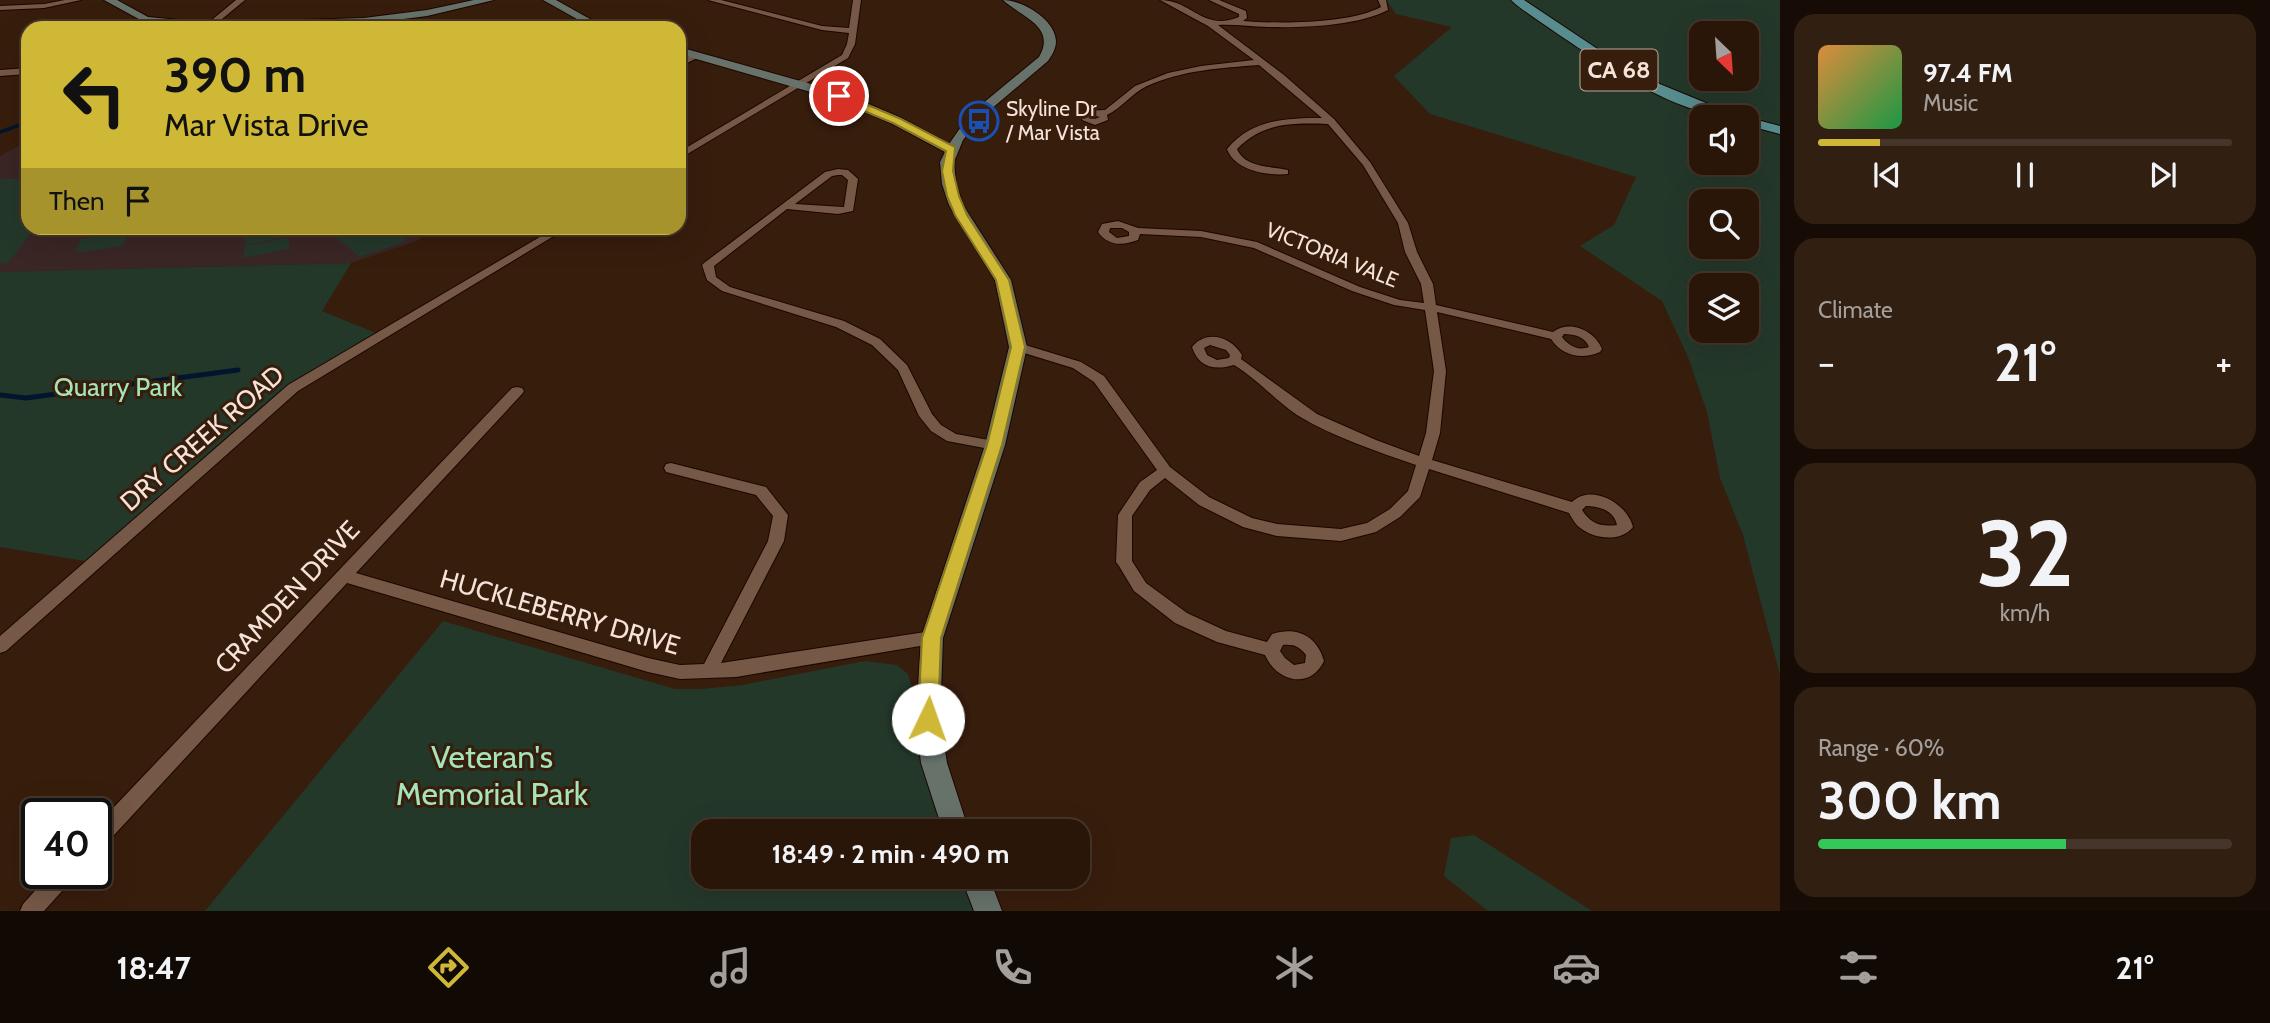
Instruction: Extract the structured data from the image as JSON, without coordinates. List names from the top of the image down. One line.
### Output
{"streets":{"main road":["CA 68"],"street":["VICTORIA VALE","DRY CREEK ROAD","CRAMDEN DRIVE","HUCKLEBERRY DRIVE"]},"crossings":[["CRAMDEN DRIVE","HUCKLEBERRY DRIVE"]],"parks":["Quarry Park","Veteran's Memorial Park"],"places":{"bus stop":["Skyline Dr / Mar Vista"]},"north":"bottom right","page":{"turn":["390 m","Mar Vista Drive"],"song":["97.4 FM","Music"],"then":"Then","tile":["Climate",["32","km/h"],["Range · 60%","300 km"]],"heat":["−","21°","+"],"limit":"40","trip":"18:49 · 2 min · 490 m","tabs":["18:47","21°"]}}
